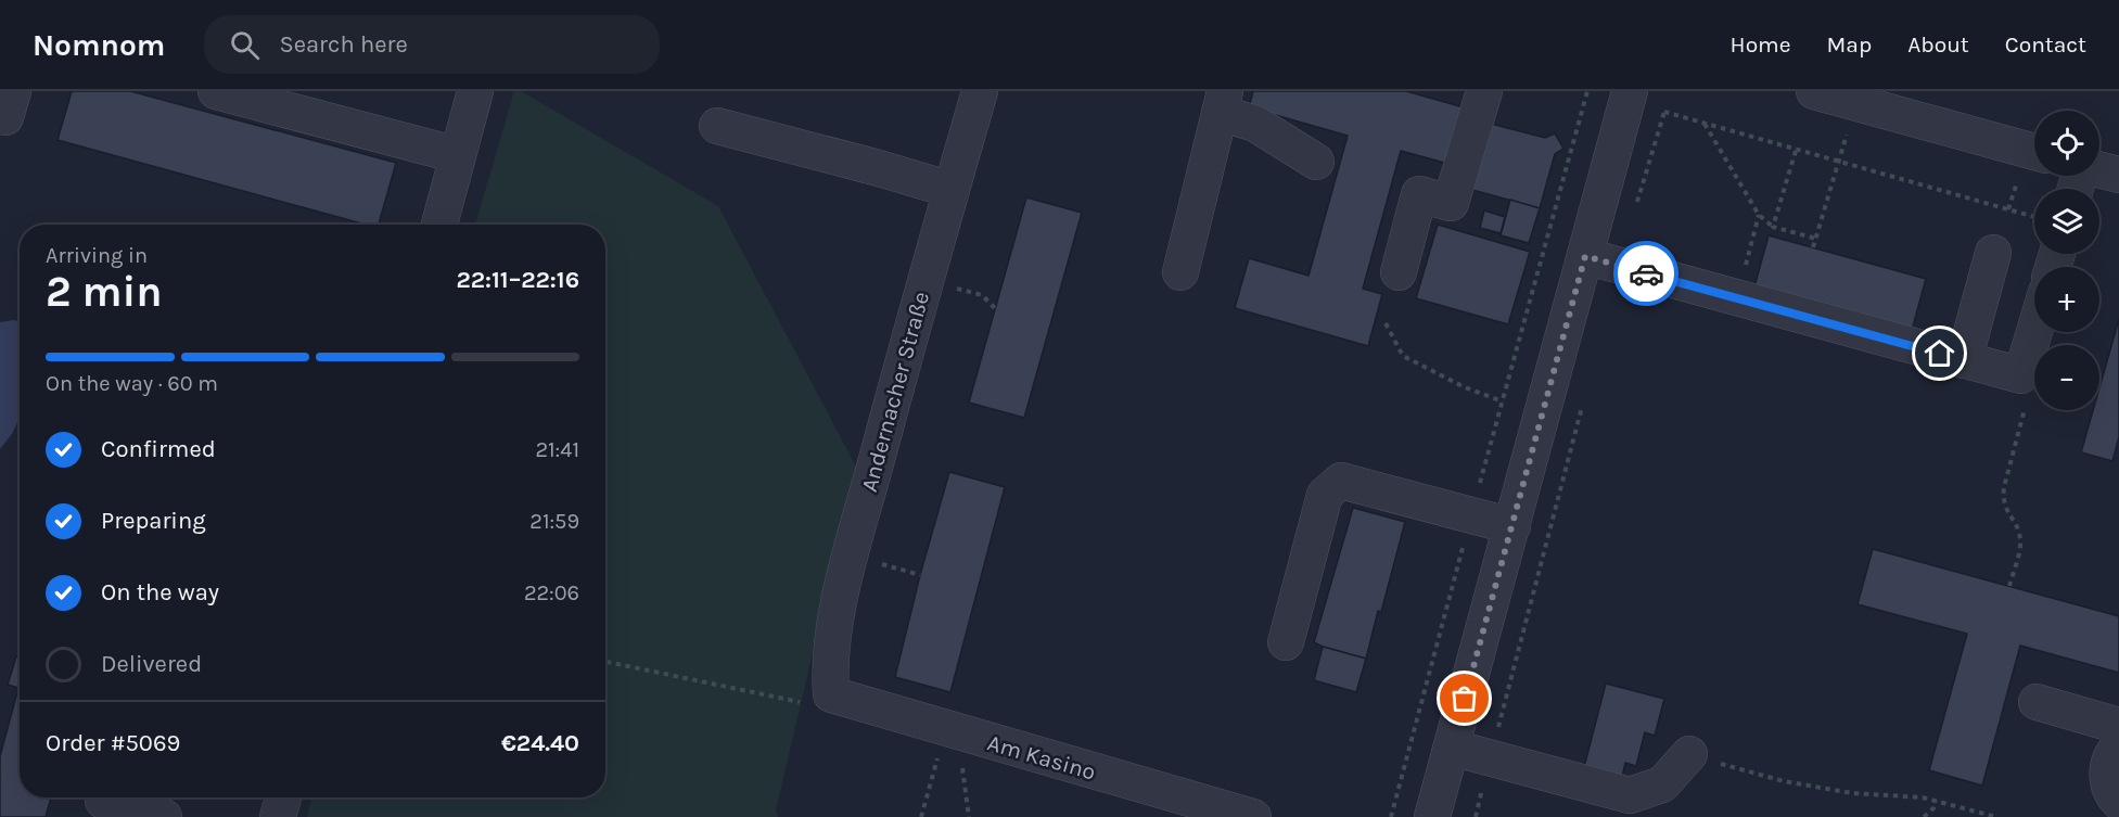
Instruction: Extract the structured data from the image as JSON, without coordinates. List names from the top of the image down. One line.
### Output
{"streets":{"lane":["Andernacher Straße","Am Kasino"]},"crossings":[["Andernacher Straße","Am Kasino"]],"page":{"header":"Nomnom","search":"Search here","nav":["Home","Map","About","Contact"],"map_buttons":["+","−"],"heading":["2 min","Arriving in","22:11–22:16"],"panel":["Order #5069","€24.40"],"bar":"On the way · 60 m","list":[["Confirmed","21:41"],["Preparing","21:59"],["On the way","22:06"],"Delivered"]}}
